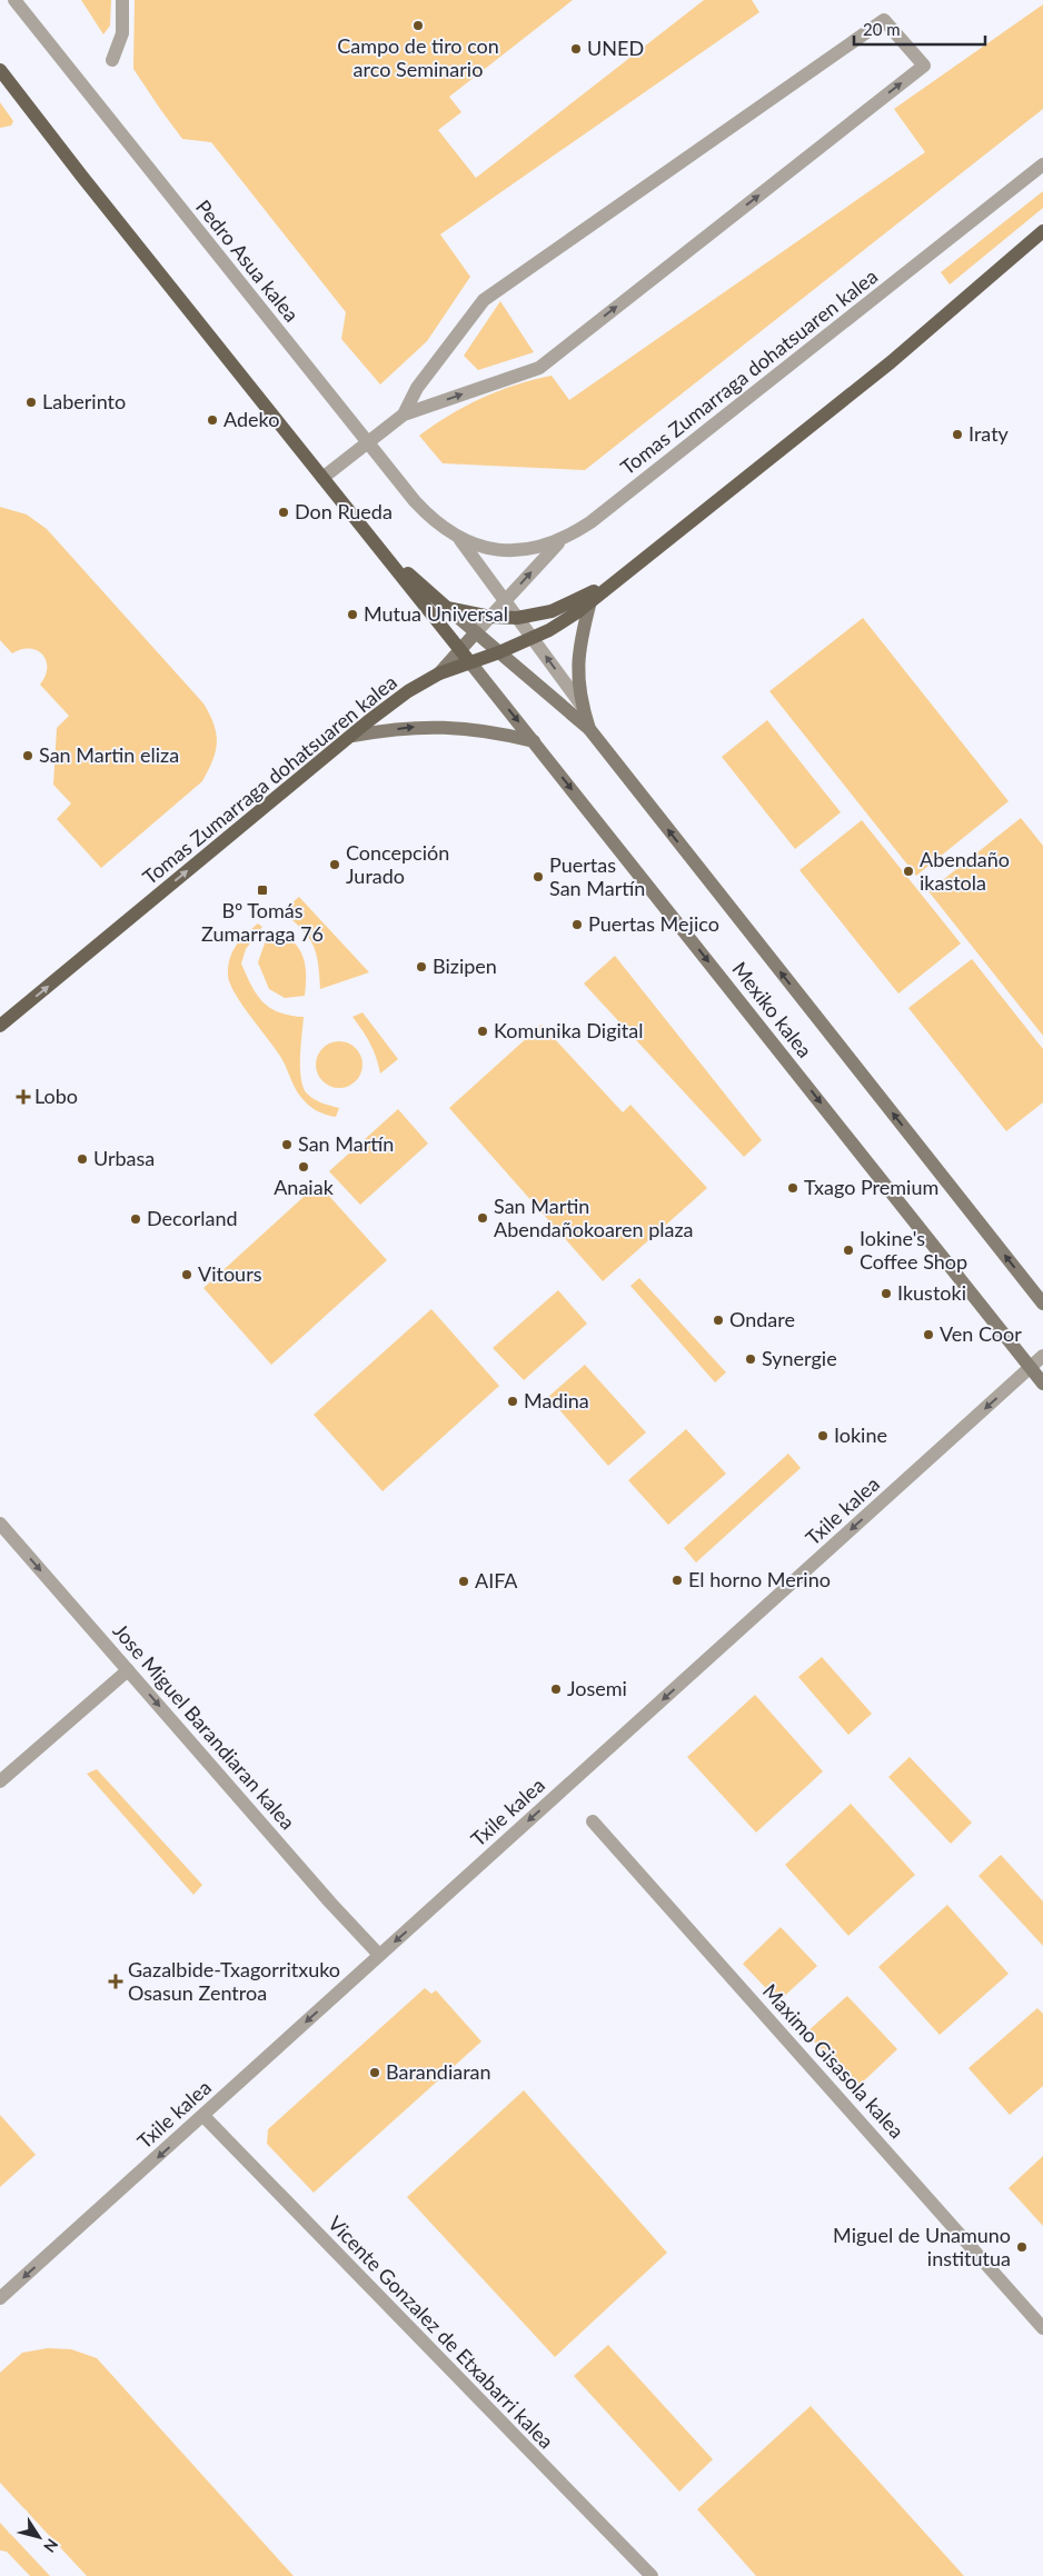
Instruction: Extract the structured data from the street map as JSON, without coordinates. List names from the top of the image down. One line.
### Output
{"streets":{"main road":["Tomas Zumarraga dohatsuaren kalea","Mexiko kalea"],"street":["Pedro Asua kalea","Txile kalea","Jose Miguel Barandiaran kalea","Maximo Gisasola kalea","Vicente Gonzalez de Etxabarri kalea"]},"crossings":[["Pedro Asua kalea","Tomas Zumarraga dohatsuaren kalea"],["Tomas Zumarraga dohatsuaren kalea","Mexiko kalea"],["Mexiko kalea","Txile kalea"],["Txile kalea","Jose Miguel Barandiaran kalea"],["Txile kalea","Vicente Gonzalez de Etxabarri kalea"]],"one_way":["Txile kalea","Jose Miguel Barandiaran kalea"],"places":{"other":["Campo de tiro con arco Seminario","UNED","Laberinto","Adeko","Iraty","Don Rueda","Mutua Universal","San Martin eliza","Concepción Jurado","Abendaño ikastola","Puertas San Martín","Puertas Mejico","Bizipen","Komunika Digital","San Martín","Urbasa","Anaiak","Txago Premium","San Martin Abendañokoaren plaza","Decorland","Iokine's Coffee Shop","Vitours","Ikustoki","Ondare","Ven Coor","Synergie","Madina","Iokine","El horno Merino","AIFA","Josemi","Barandiaran","Miguel de Unamuno institutua"],"transit":["Bº Tomás Zumarraga 76"],"health":["Lobo","Gazalbide-Txagorritxuko Osasun Zentroa"]},"scale_bar":"20 m","north":"bottom right"}
